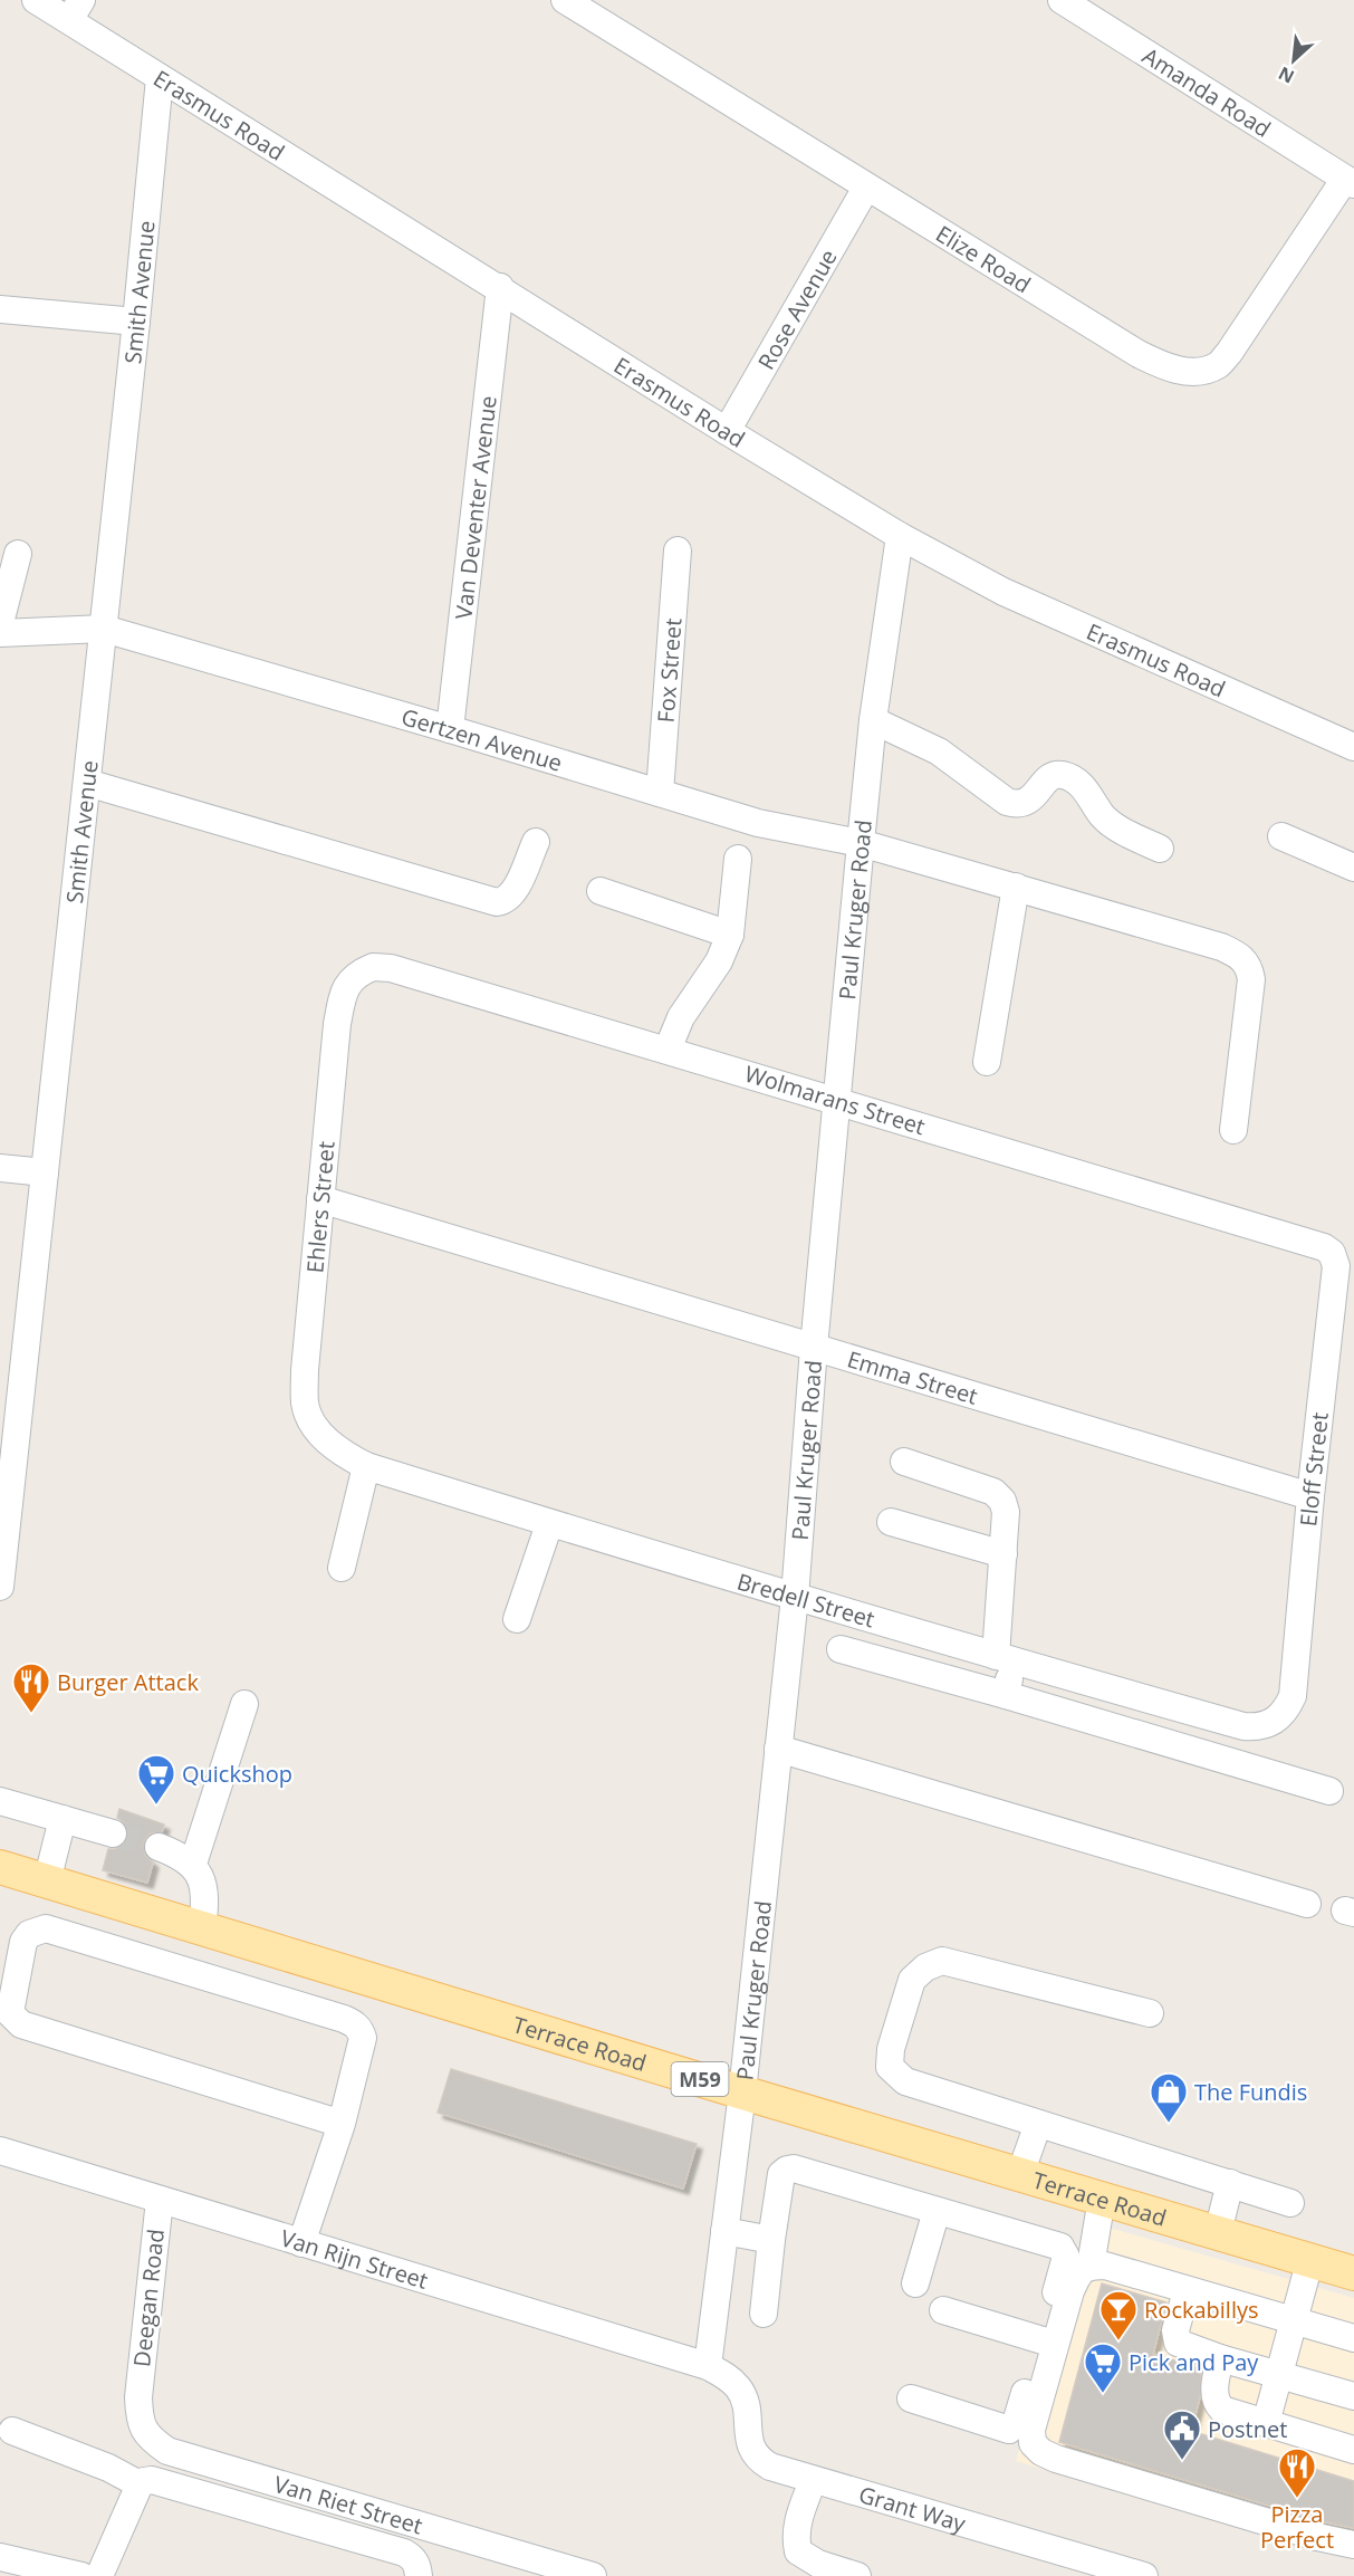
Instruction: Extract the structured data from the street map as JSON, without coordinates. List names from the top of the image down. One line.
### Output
{"streets":{"main road":["Terrace Road","M59"],"street":["Amanda Road","Erasmus Road","Elize Road","Smith Avenue","Rose Avenue","Van Deventer Avenue","Fox Street","Gertzen Avenue","Paul Kruger Road","Wolmarans Street","Ehlers Street","Emma Street","Eloff Street","Bredell Street","Van Rijn Street","Deegan Road","Van Riet Street","Grant Way"]},"crossings":[["Amanda Road","Elize Road"],["Erasmus Road","Smith Avenue"],["Erasmus Road","Rose Avenue"],["Erasmus Road","Van Deventer Avenue"],["Erasmus Road","Paul Kruger Road"],["Elize Road","Rose Avenue"],["Smith Avenue","Gertzen Avenue"],["Van Deventer Avenue","Gertzen Avenue"],["Fox Street","Gertzen Avenue"],["Gertzen Avenue","Paul Kruger Road"],["Paul Kruger Road","Wolmarans Street"],["Paul Kruger Road","Emma Street"],["Paul Kruger Road","Bredell Street"],["Paul Kruger Road","Terrace Road"],["Paul Kruger Road","Van Rijn Street"],["Wolmarans Street","Ehlers Street"],["Wolmarans Street","Eloff Street"],["Ehlers Street","Emma Street"],["Ehlers Street","Bredell Street"],["Emma Street","Eloff Street"],["Eloff Street","Bredell Street"],["Van Rijn Street","Deegan Road"],["Van Rijn Street","Grant Way"],["Deegan Road","Van Riet Street"]],"places":{"restaurant":["Burger Attack","Pizza Perfect"],"supermarket":["Quickshop","Pick and Pay"],"shop":["The Fundis"],"bar":["Rockabillys"],"public building":["Postnet"]},"north":"bottom left"}
